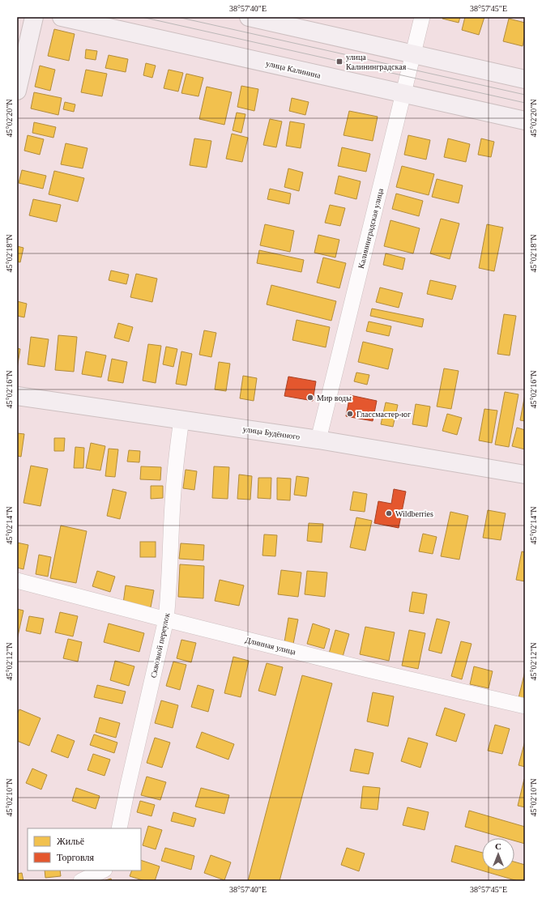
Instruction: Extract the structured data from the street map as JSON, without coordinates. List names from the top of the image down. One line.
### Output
{"streets":{"street":["улица Калинина","Калининградская улица","улица Будённого","Сквозной переулок","Длинная улица"]},"crossings":[["улица Калинина","Калининградская улица"],["Калининградская улица","улица Будённого"],["улица Будённого","Сквозной переулок"],["Сквозной переулок","Длинная улица"]],"places":{"transit":["улица Калининградская"],"other":["Мир воды","Глассмастер-юг","Wildberries"]},"legend":["Жильё","Торговля"],"north":"top","coordinates":["38°57'40\"E","38°57'45\"E","45°02'20\"N","45°02'18\"N","45°02'16\"N","45°02'14\"N","45°02'12\"N","45°02'10\"N"]}
